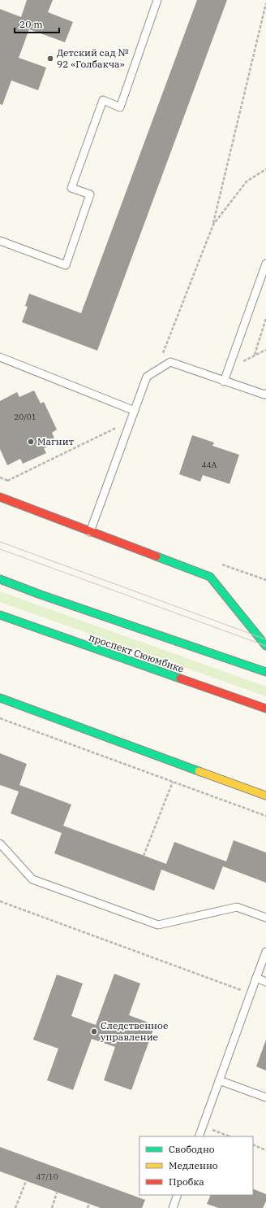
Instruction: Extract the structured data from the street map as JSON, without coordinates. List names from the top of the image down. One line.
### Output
{"streets":{"street":["проспект Сююмбике"]},"places":["Детский сад № 92 «Голбакча»","Магнит","Следственное управление"],"house_numbers":["20/01","44А","47/10"],"legend":["Свободно","Медленно","Пробка"],"scale_bar":"20 m"}
